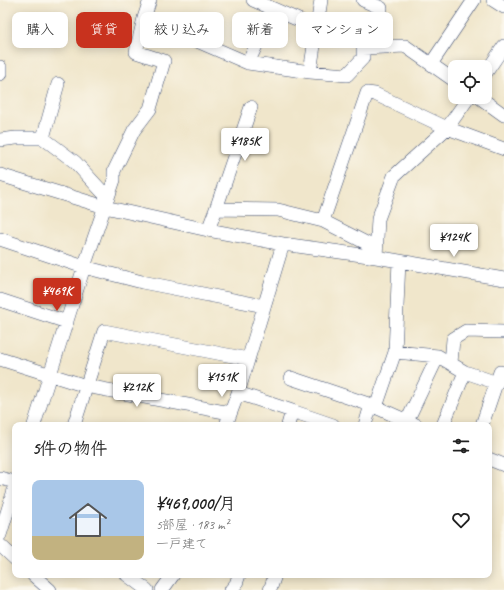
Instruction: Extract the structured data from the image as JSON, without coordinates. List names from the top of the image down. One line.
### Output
{"page":{"chip":["購入","賃貸","絞り込み","新着","マンション"],"price":["¥185K","¥124K","¥469K","¥151K","¥212K"],"heading":"5件の物件","list":[{"name":"¥469,000/月","note":"5部屋 · 183 m² · 一戸建て"}]}}
